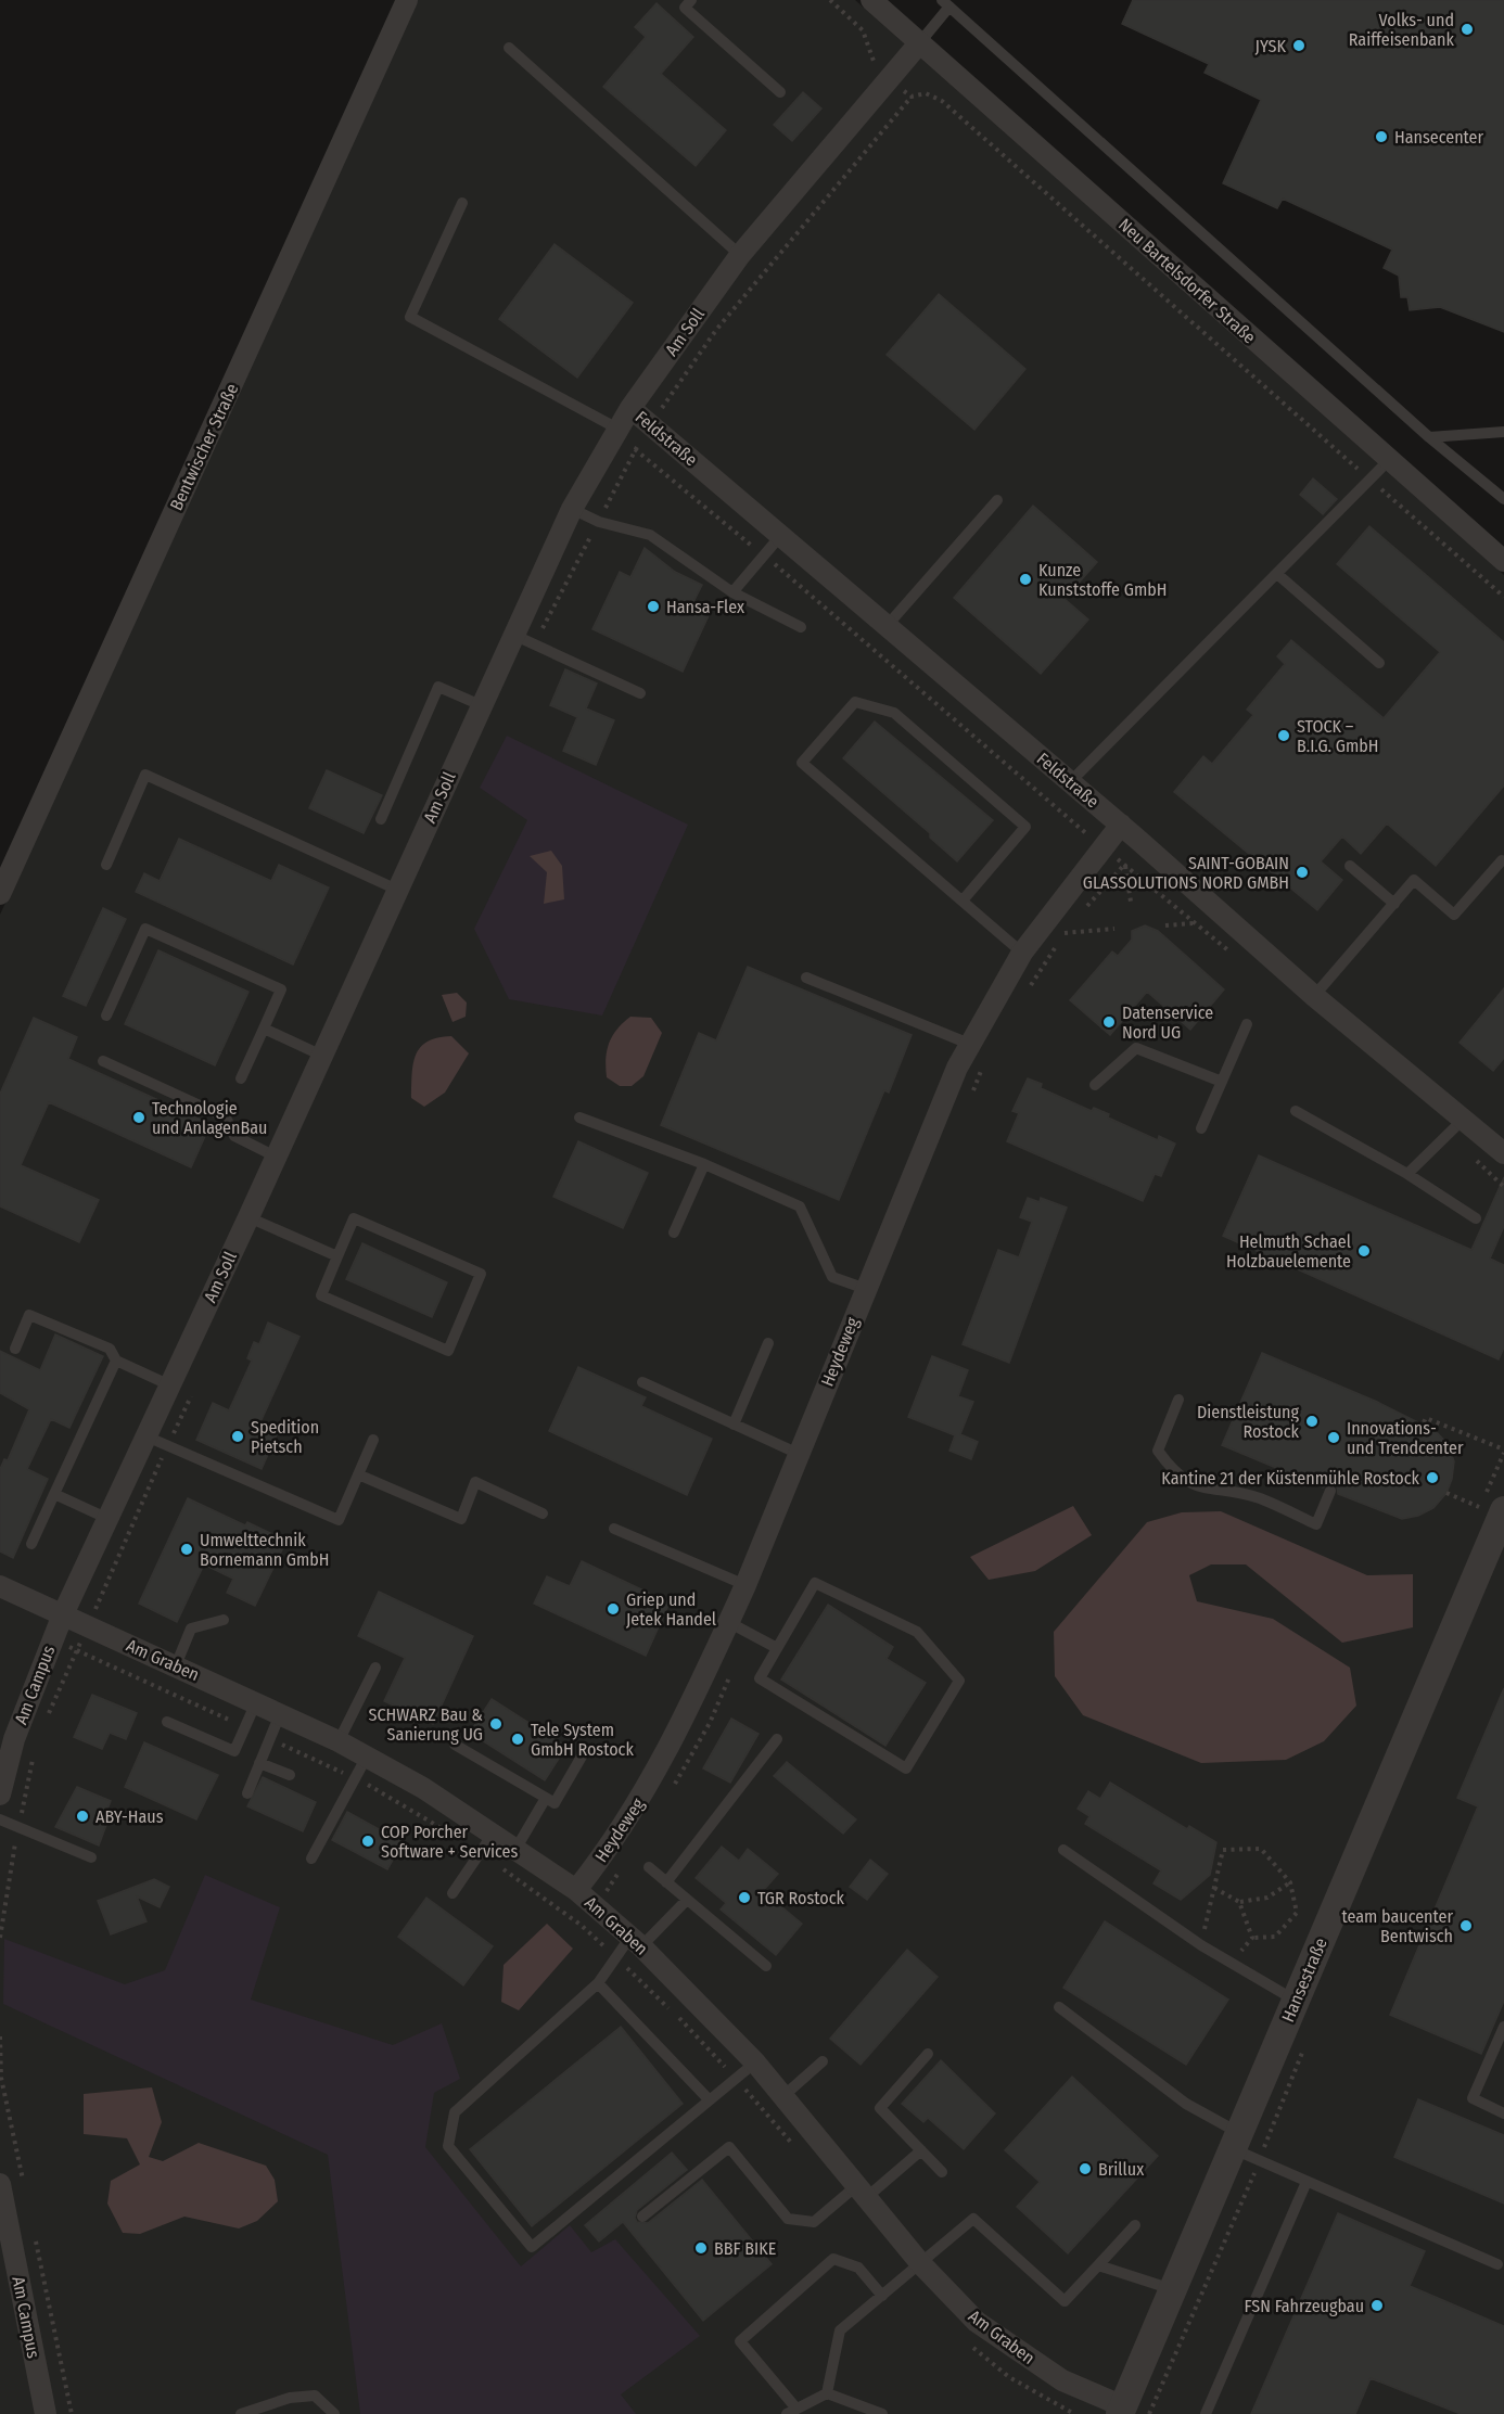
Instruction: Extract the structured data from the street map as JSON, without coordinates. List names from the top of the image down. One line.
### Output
{"streets":{"street":["Neu Bartelsdorfer Straße","Am Soll","Feldstraße","Bentwischer Straße","Heydeweg","Am Graben","Am Campus","Hansestraße"]},"crossings":[["Neu Bartelsdorfer Straße","Am Soll"],["Am Soll","Feldstraße"],["Am Soll","Am Graben"],["Am Soll","Am Campus"],["Feldstraße","Heydeweg"],["Heydeweg","Am Graben"],["Am Graben","Am Campus"],["Am Graben","Hansestraße"]],"places":["Volks- und Raiffeisenbank","JYSK","Hansecenter","Kunze Kunststoffe GmbH","Hansa-Flex","STOCK – B.I.G. GmbH","SAINT-GOBAIN GLASSOLUTIONS NORD GMBH","Datenservice Nord UG","Technologie und AnlagenBau","Helmuth Schael Holzbauelemente","Dienstleistung Rostock","Spedition Pietsch","Innovations- und Trendcenter","Kantine 21 der Küstenmühle Rostock","Umwelttechnik Bornemann GmbH","Griep und Jetek Handel","SCHWARZ Bau & Sanierung UG","Tele System GmbH Rostock","ABY-Haus","COP Porcher Software + Services","TGR Rostock","team baucenter Bentwisch","Brillux","BBF BIKE","FSN Fahrzeugbau"]}
